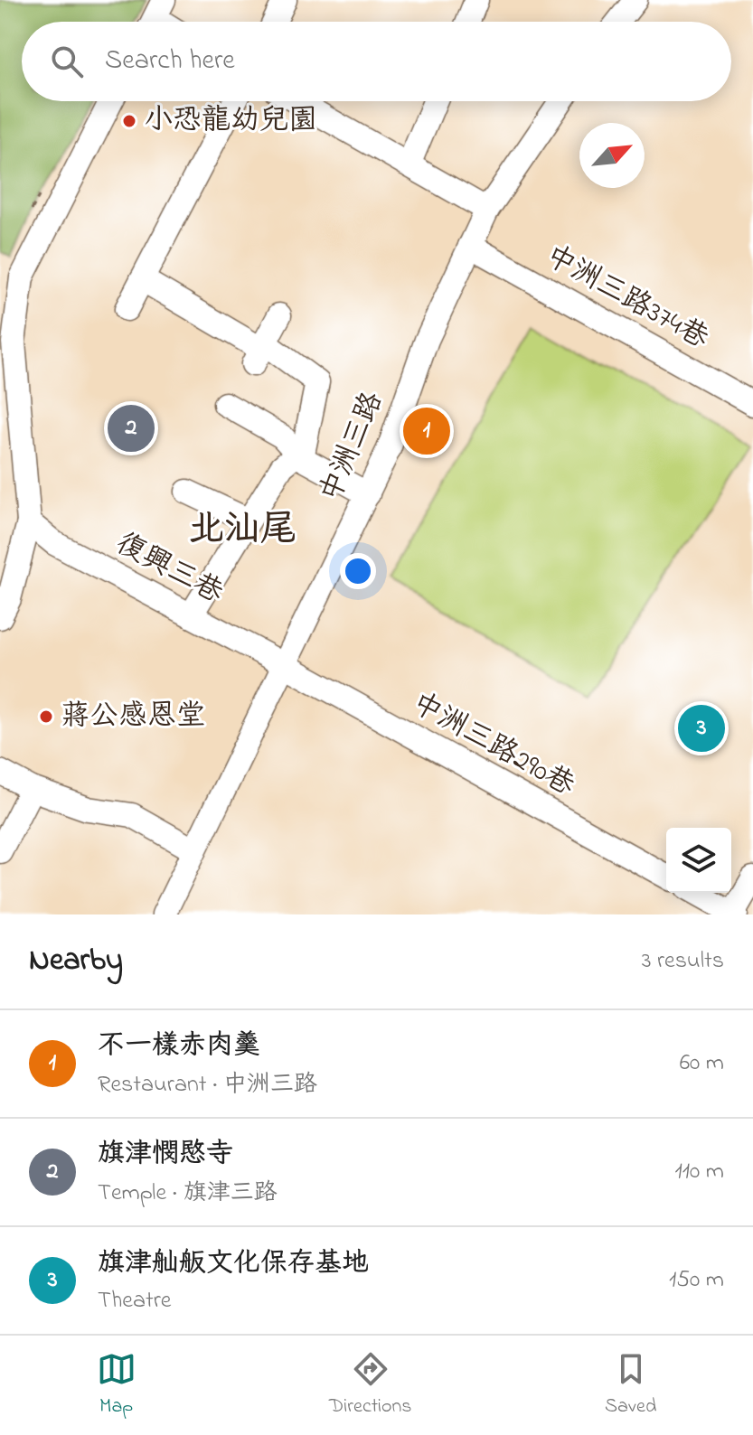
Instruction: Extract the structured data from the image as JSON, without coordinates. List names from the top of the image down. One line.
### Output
{"streets":{"street":["中洲三路374巷","中洲三路","復興三巷","中洲三路290巷"]},"crossings":[["中洲三路374巷","中洲三路"],["中洲三路","復興三巷"],["中洲三路","中洲三路290巷"],["復興三巷","中洲三路290巷"]],"districts":["北汕尾"],"places":["小恐龍幼兒園","蔣公感恩堂"],"north":"top right","page":{"search":"Search here","pins":["2","1","3"],"heading":["Nearby","3 results"],"list":[{"mark":"1","name":"不一樣赤肉羹","note":"Restaurant · 中洲三路","value":"60 m"},{"mark":"2","name":"旗津憫愍寺","note":"Temple · 旗津三路","value":"110 m"},{"mark":"3","name":"旗津舢舨文化保存基地","note":"Theatre","value":"150 m"}],"nav":["Map","Directions","Saved"]}}
